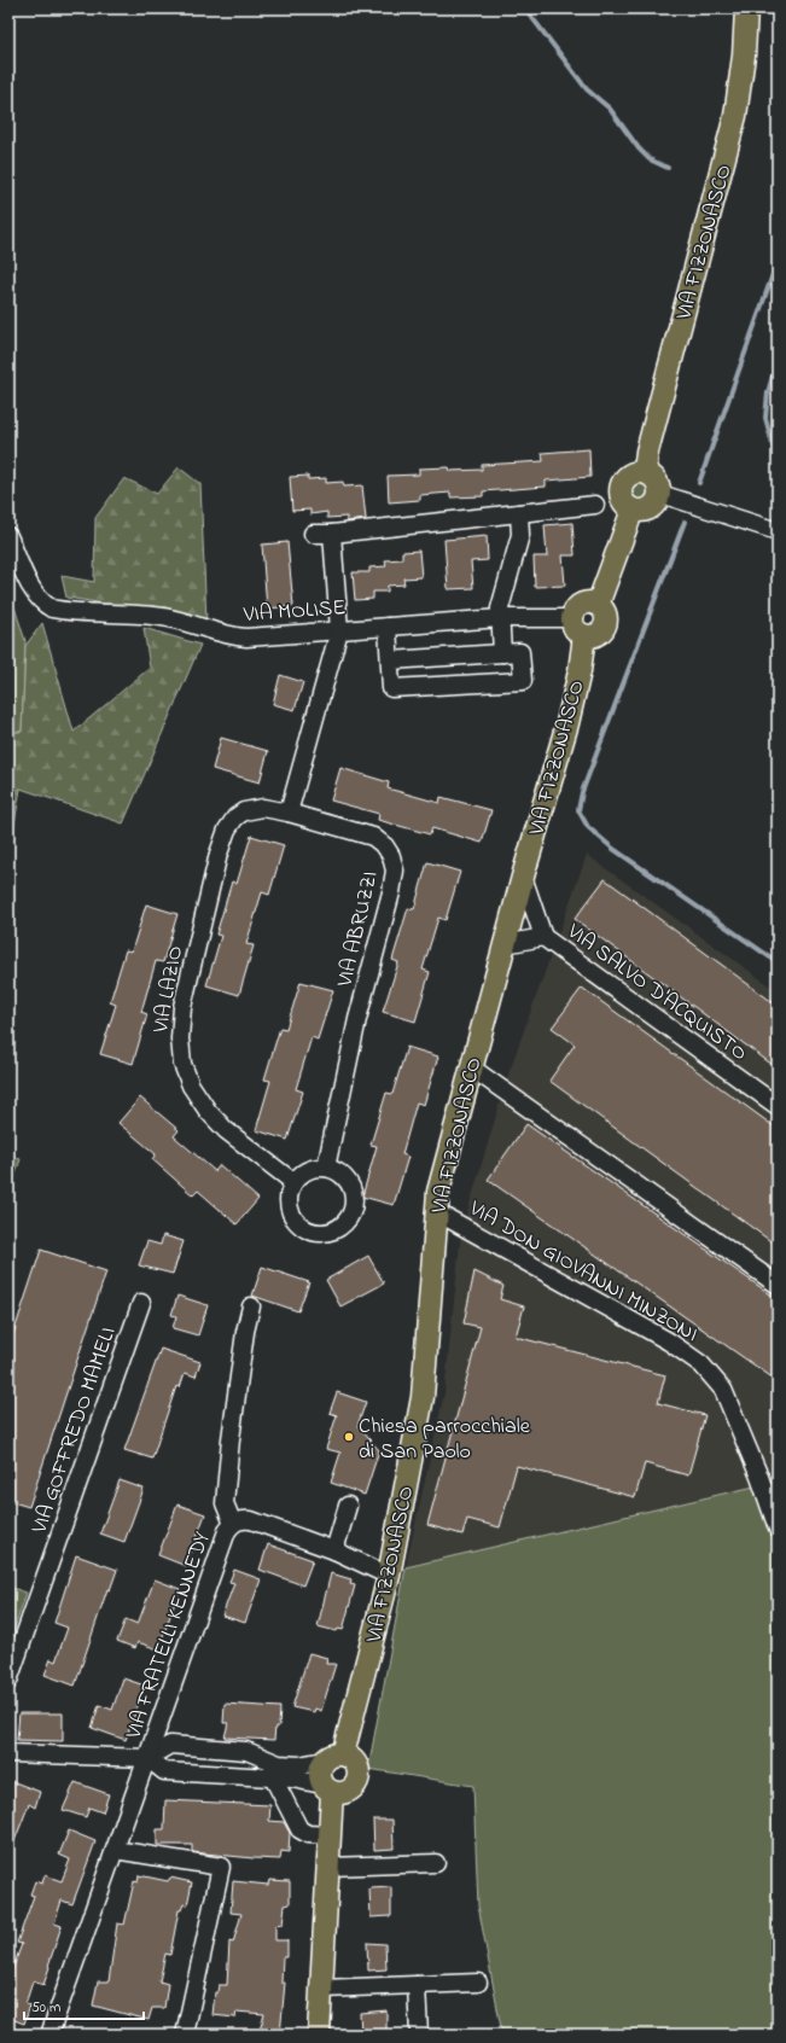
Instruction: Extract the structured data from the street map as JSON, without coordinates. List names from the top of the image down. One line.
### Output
{"streets":{"main road":["VIA FIZZONASCO"],"street":["VIA MOLISE","VIA ABRUZZI","VIA LAZIO","VIA SALVO D'ACQUISTO","VIA DON GIOVANNI MINZONI","VIA GOFFREDO MAMELI","VIA FRATELLI KENNEDY"]},"crossings":[["VIA FIZZONASCO","VIA MOLISE"],["VIA FIZZONASCO","VIA SALVO D'ACQUISTO"],["VIA FIZZONASCO","VIA DON GIOVANNI MINZONI"],["VIA FIZZONASCO","VIA FRATELLI KENNEDY"],["VIA ABRUZZI","VIA LAZIO"]],"places":["Chiesa parrocchiale di San Paolo"],"scale_bar":"50 m"}
